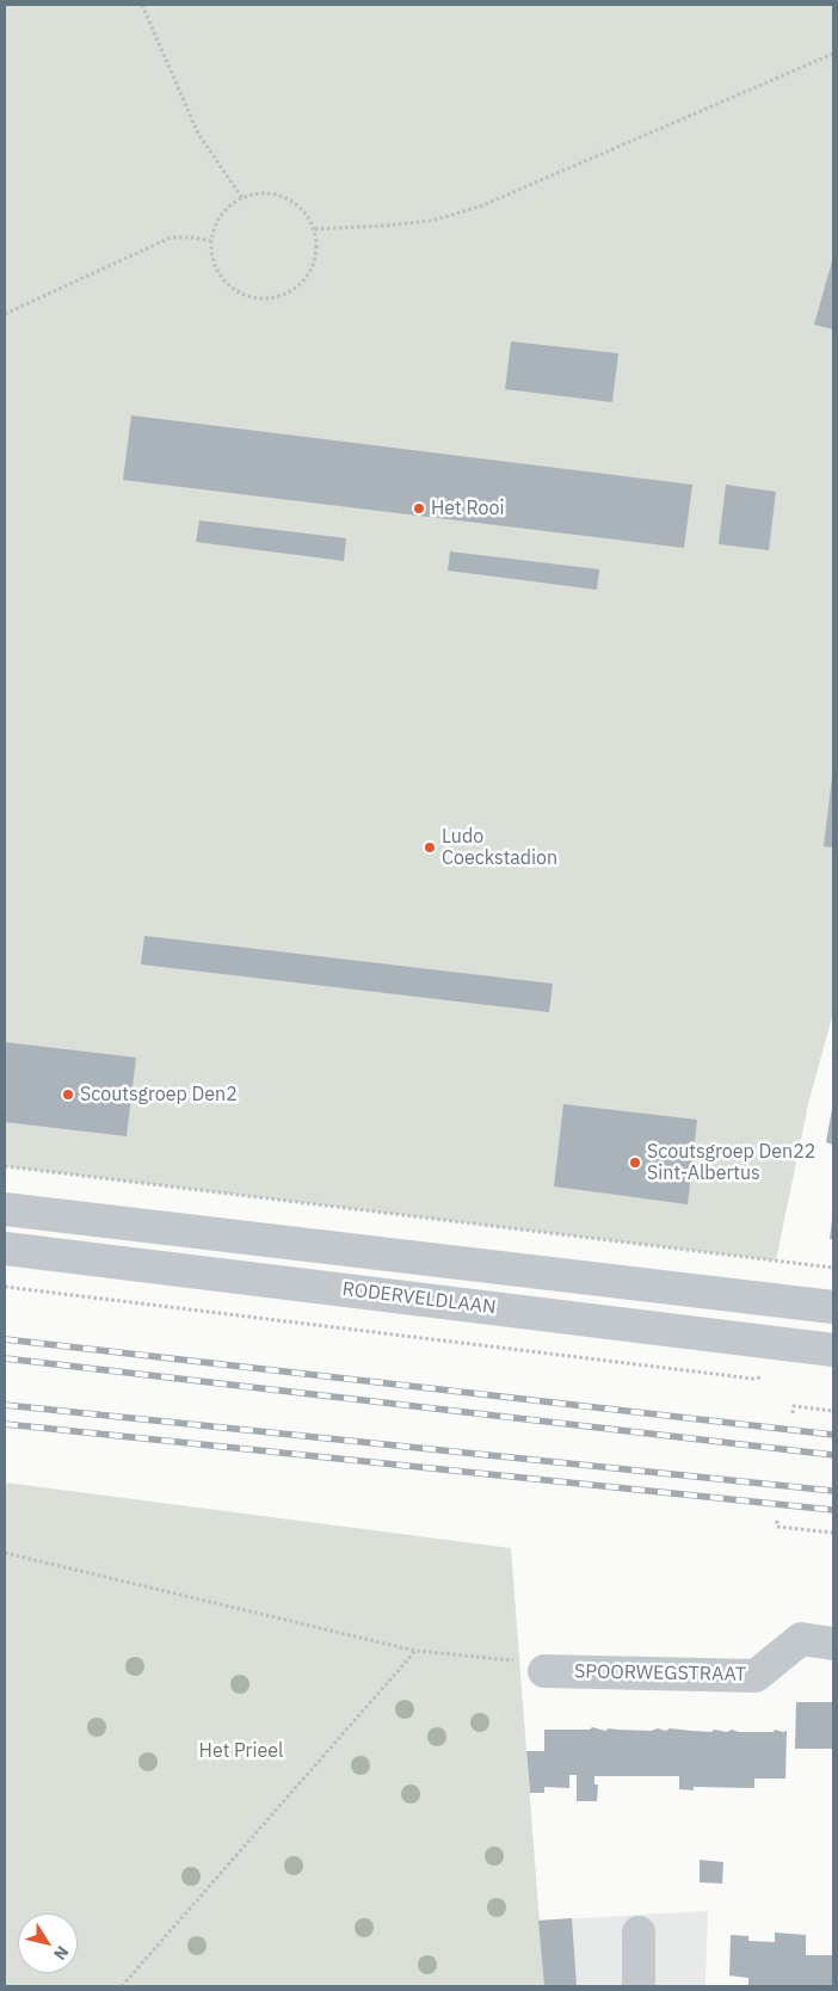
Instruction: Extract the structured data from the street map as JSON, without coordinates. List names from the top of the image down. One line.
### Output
{"streets":{"street":["RODERVELDLAAN","SPOORWEGSTRAAT"]},"parks":["Het Prieel"],"places":["Het Rooi","Ludo Coeckstadion","Scoutsgroep Den2","Scoutsgroep Den22 Sint-Albertus"],"north":"bottom right"}
